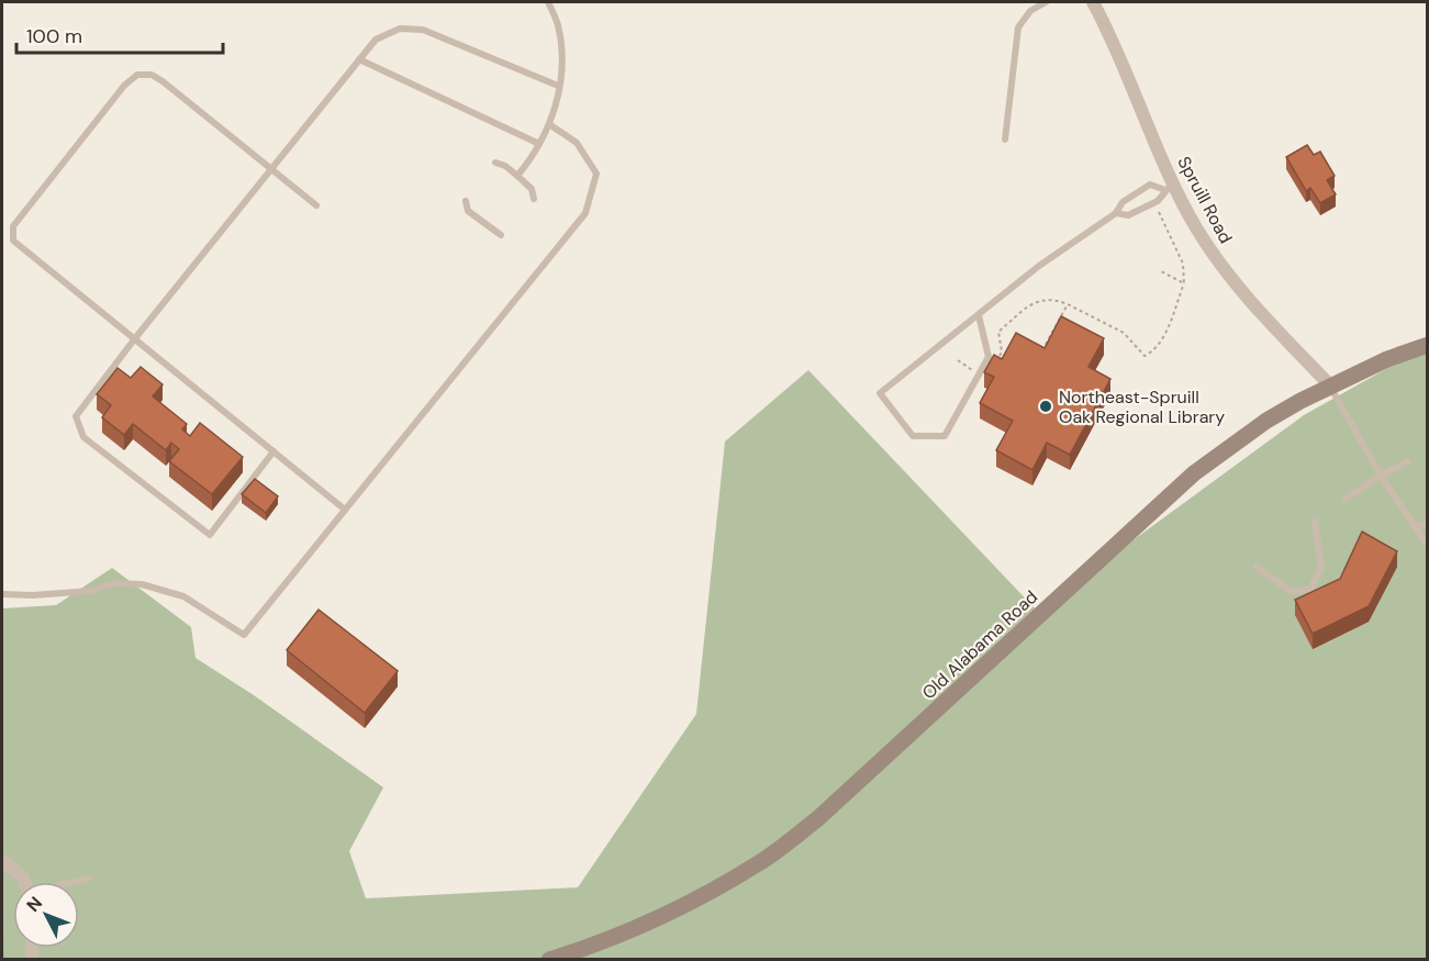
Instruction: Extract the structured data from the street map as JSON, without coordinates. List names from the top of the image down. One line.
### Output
{"streets":{"main road":["Old Alabama Road"],"street":["Spruill Road"]},"crossings":[["Spruill Road","Old Alabama Road"]],"places":["Northeast-Spruill Oak Regional Library"],"scale_bar":"100 m","north":"top left"}
